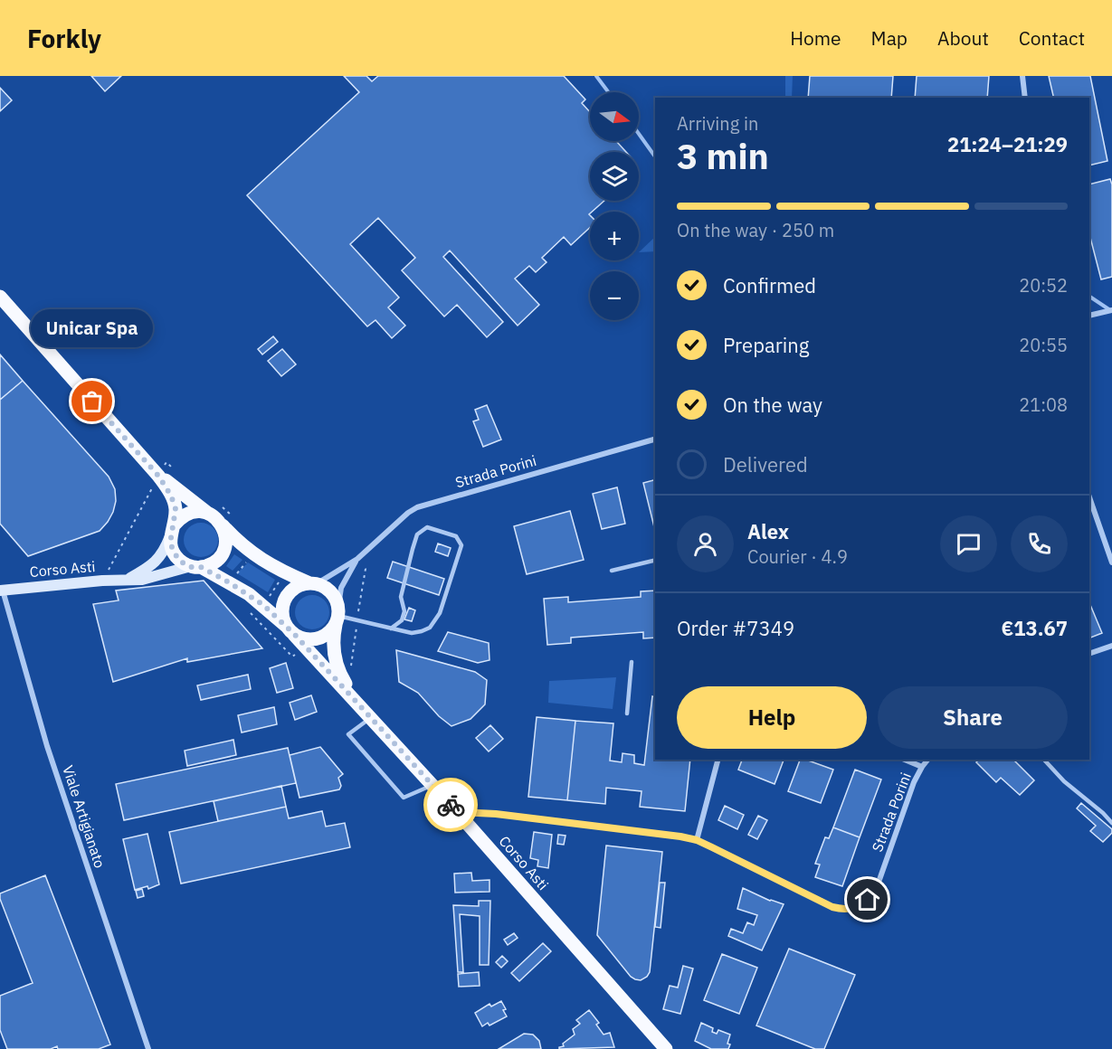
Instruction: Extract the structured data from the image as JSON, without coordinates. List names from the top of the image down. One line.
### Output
{"streets":{"main road":["Corso Asti"],"street":["Strada Porini","Viale Artigianato"]},"crossings":[["Strada Porini","Corso Asti"],["Corso Asti","Viale Artigianato"]],"places":["Unicar Spa"],"north":"right","page":{"header":"Forkly","nav":["Home","Map","About","Contact"],"map_buttons":["+","−"],"heading":["3 min","Arriving in","21:24–21:29"],"panel":["Alex","Courier · 4.9","Order #7349","€13.67"],"bar":"On the way · 250 m","list":[["Confirmed","20:52"],["Preparing","20:55"],["On the way","21:08"],"Delivered"],"bubble":"Unicar Spa","buttons":["Help","Share"]}}
